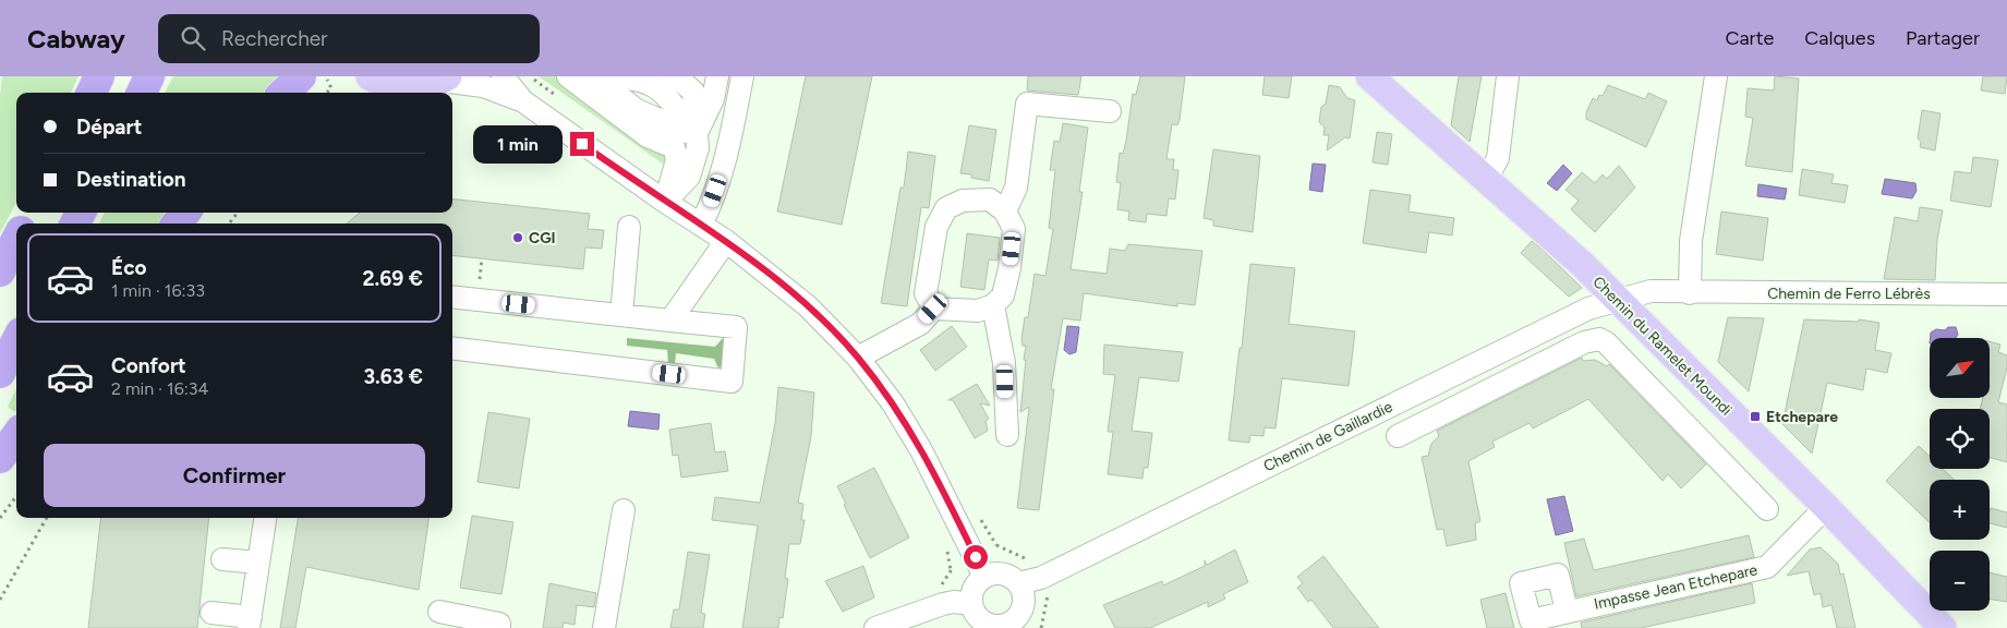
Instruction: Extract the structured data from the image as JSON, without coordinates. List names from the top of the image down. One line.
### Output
{"streets":{"main road":["Chemin du Ramelet Moundi"],"street":["Chemin de Ferro Lébrès","Chemin de Gaillardie","Impasse Jean Etchepare"]},"crossings":[["Chemin de Ferro Lébrès","Chemin du Ramelet Moundi"],["Chemin de Ferro Lébrès","Chemin de Gaillardie"],["Chemin du Ramelet Moundi","Chemin de Gaillardie"],["Chemin du Ramelet Moundi","Impasse Jean Etchepare"]],"places":{"other":["CGI"],"transit":["Etchepare"]},"north":"top right","page":{"header":"Cabway","search":"Rechercher","nav":["Carte","Calques","Partager"],"banner":["Départ","Destination"],"bubble":"1 min","list":[{"name":"Éco","note":"1 min · 16:33","value":"2.69 €"},{"name":"Confort","note":"2 min · 16:34","value":"3.63 €"}],"map_buttons":["+","−"],"buttons":"Confirmer"}}
